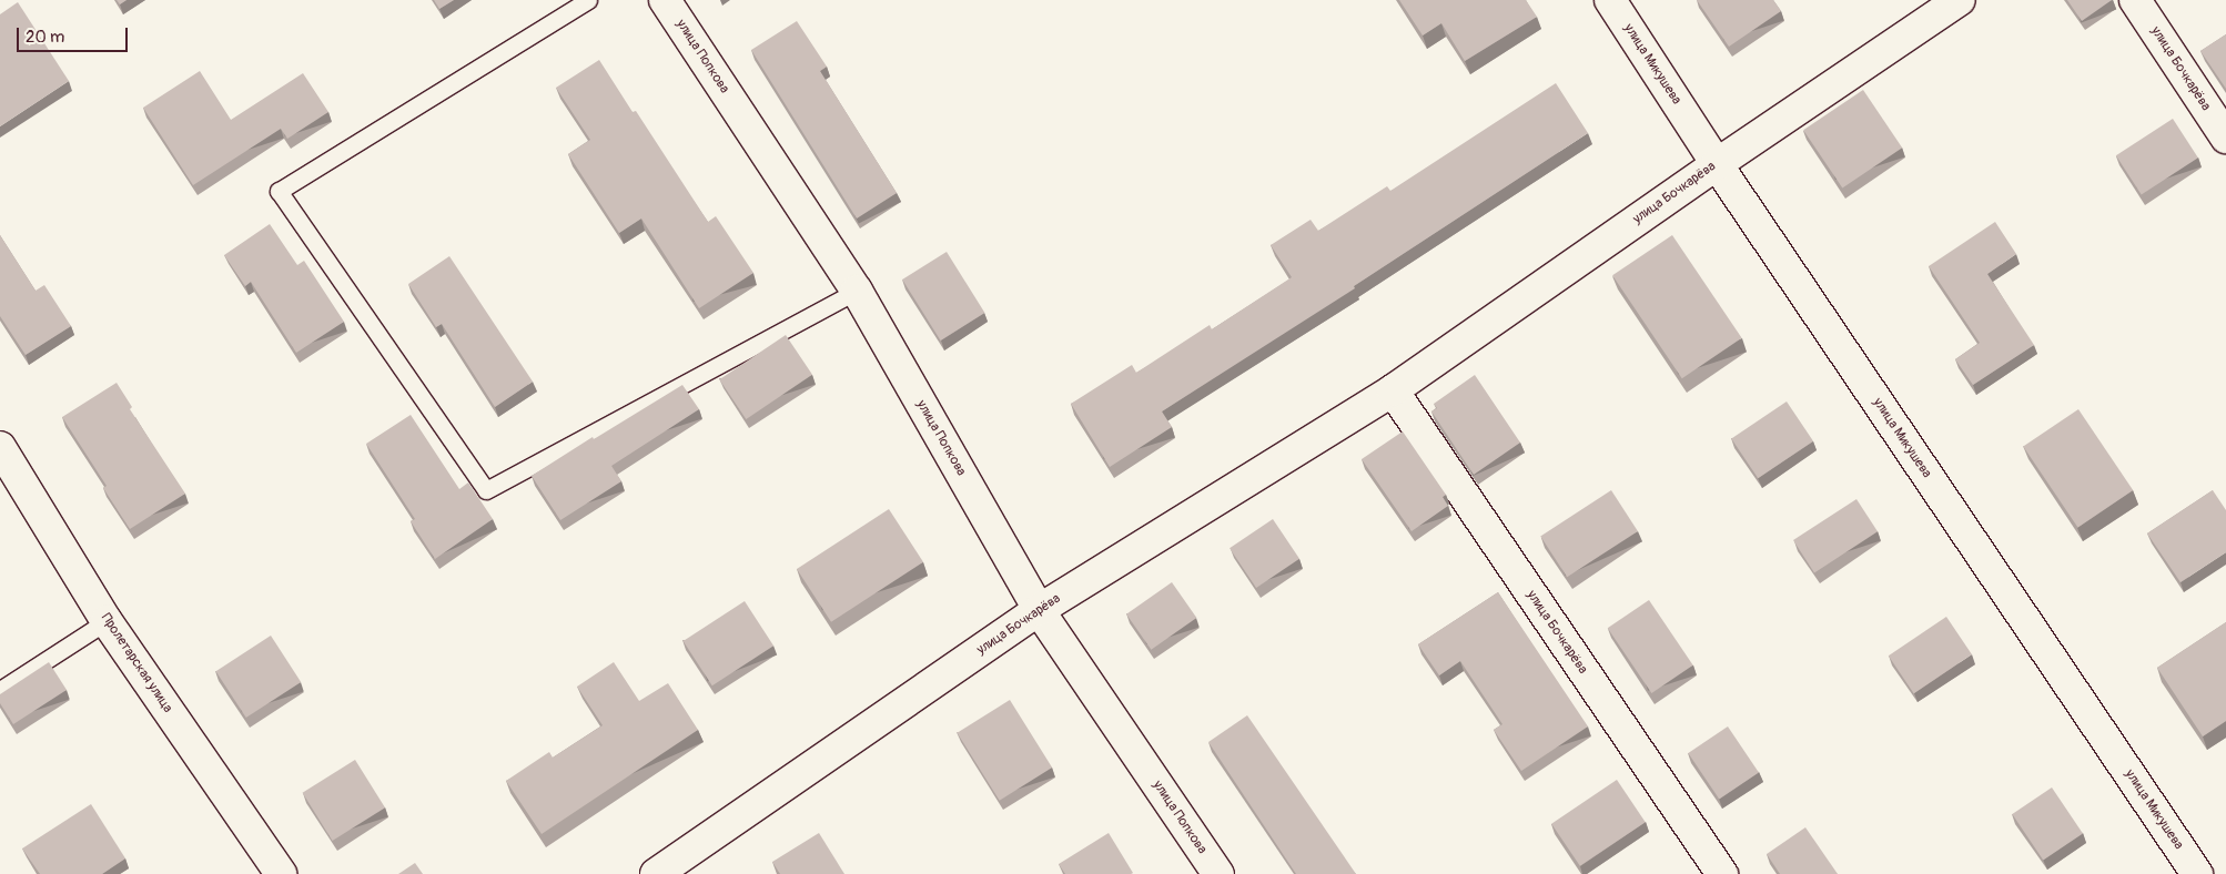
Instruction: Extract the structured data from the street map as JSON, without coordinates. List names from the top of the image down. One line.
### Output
{"streets":{"street":["улица Попкова","улица Микушева","улица Бочкарёва","Пролетарская улица"]},"crossings":[["улица Попкова","улица Бочкарёва"],["улица Микушева","улица Бочкарёва"]],"scale_bar":"20 m"}
